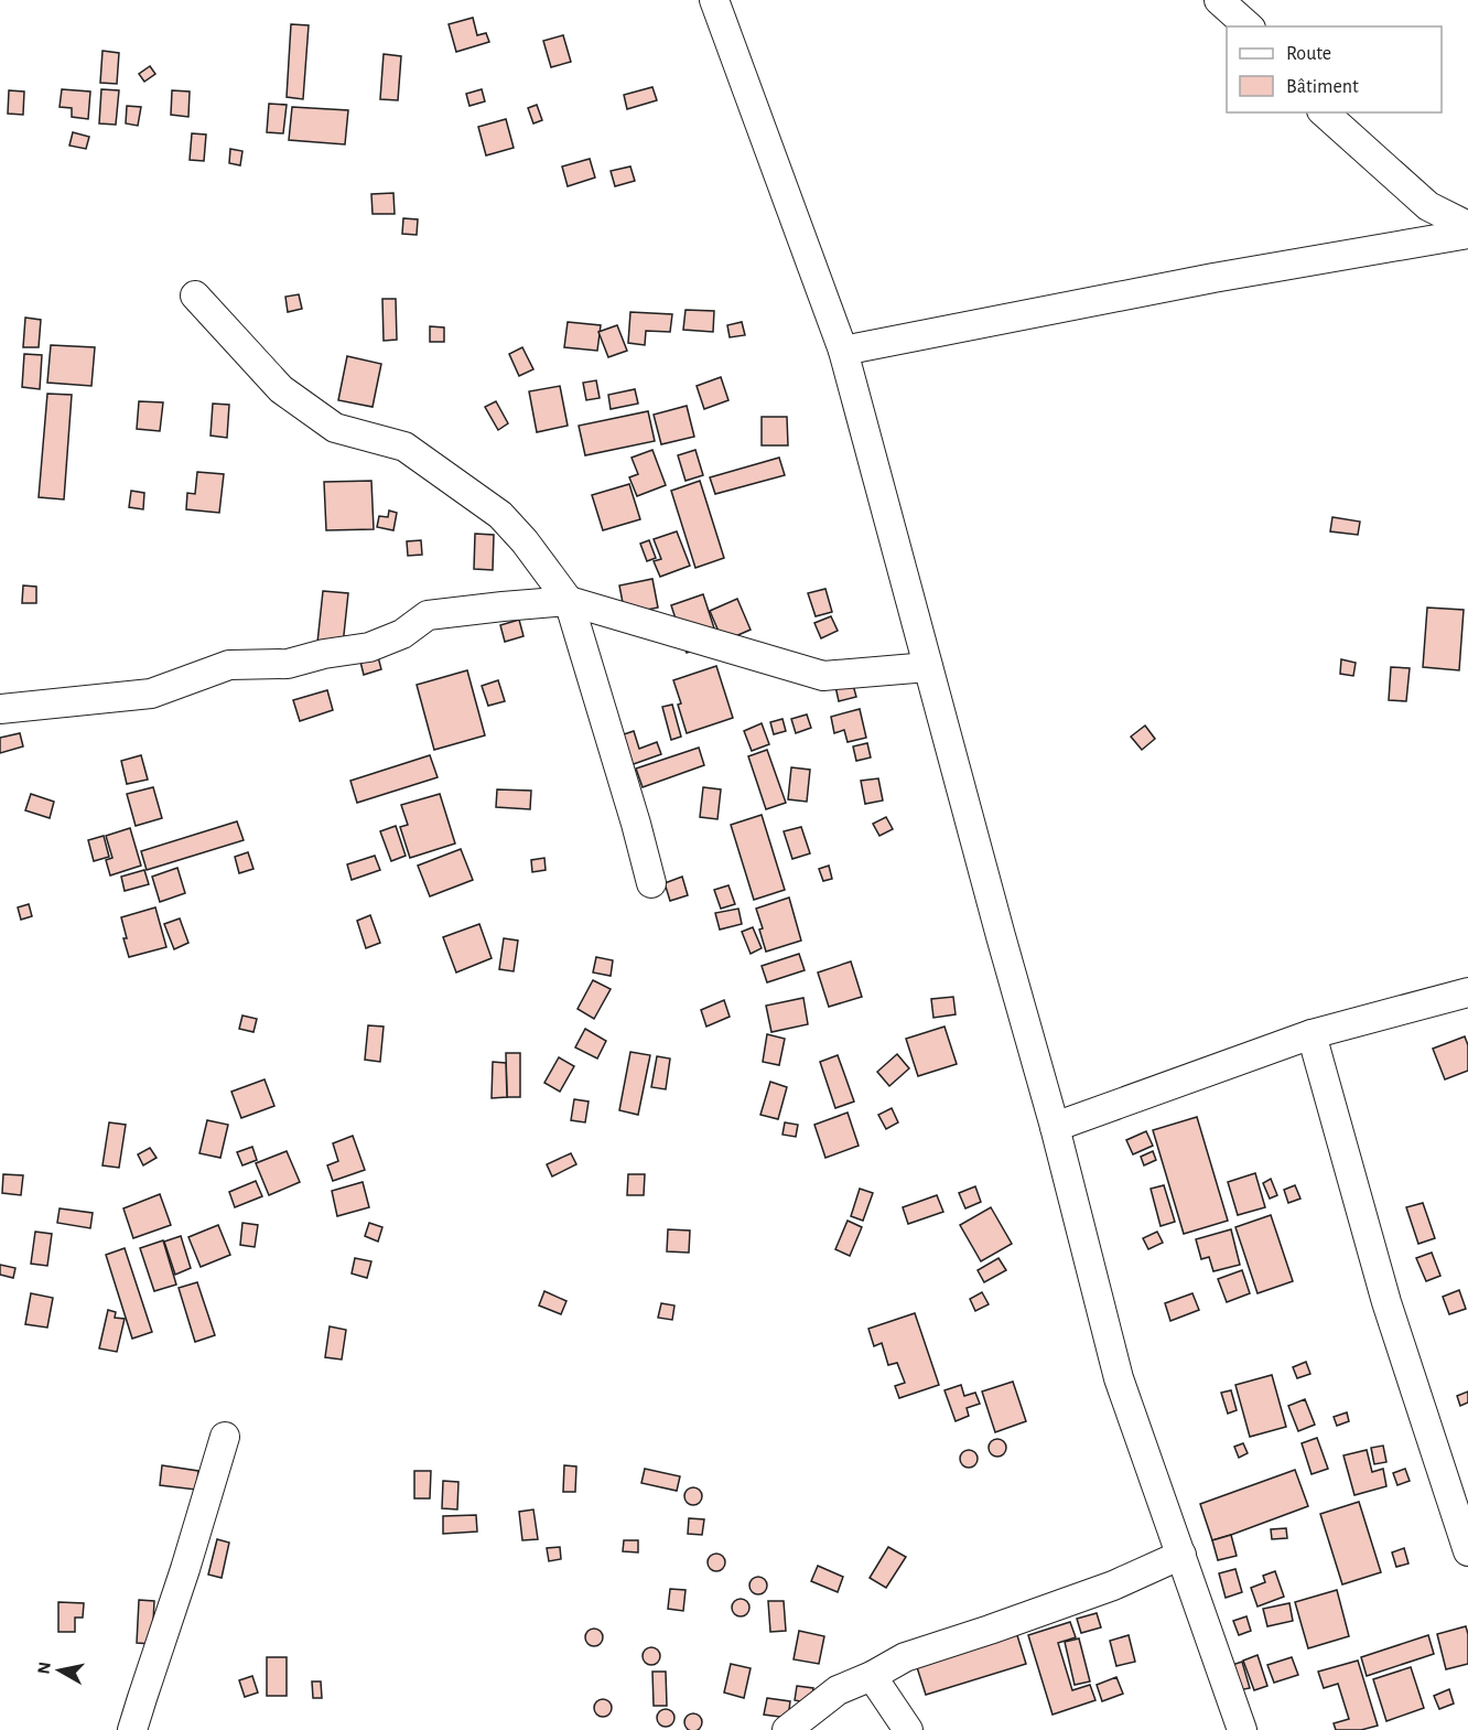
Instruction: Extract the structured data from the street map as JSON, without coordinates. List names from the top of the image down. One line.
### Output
{"legend":["Route","Bâtiment"],"north":"left"}
